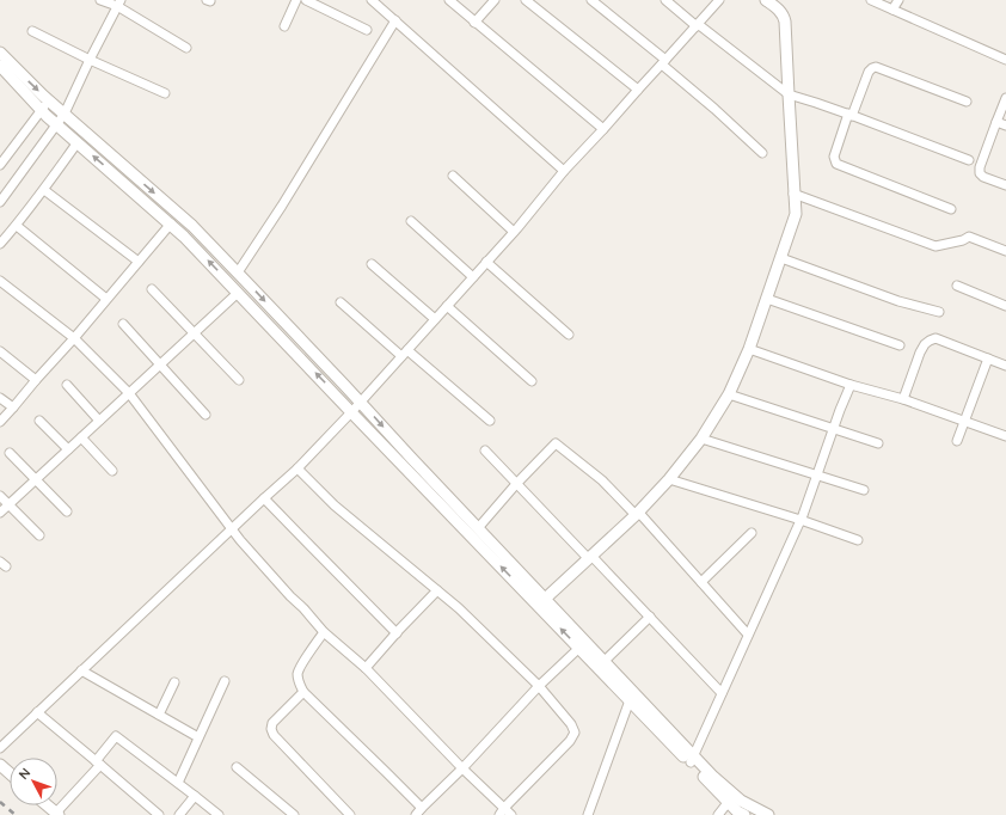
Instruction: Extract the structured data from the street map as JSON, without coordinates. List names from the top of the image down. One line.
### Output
{"north":"top left"}
